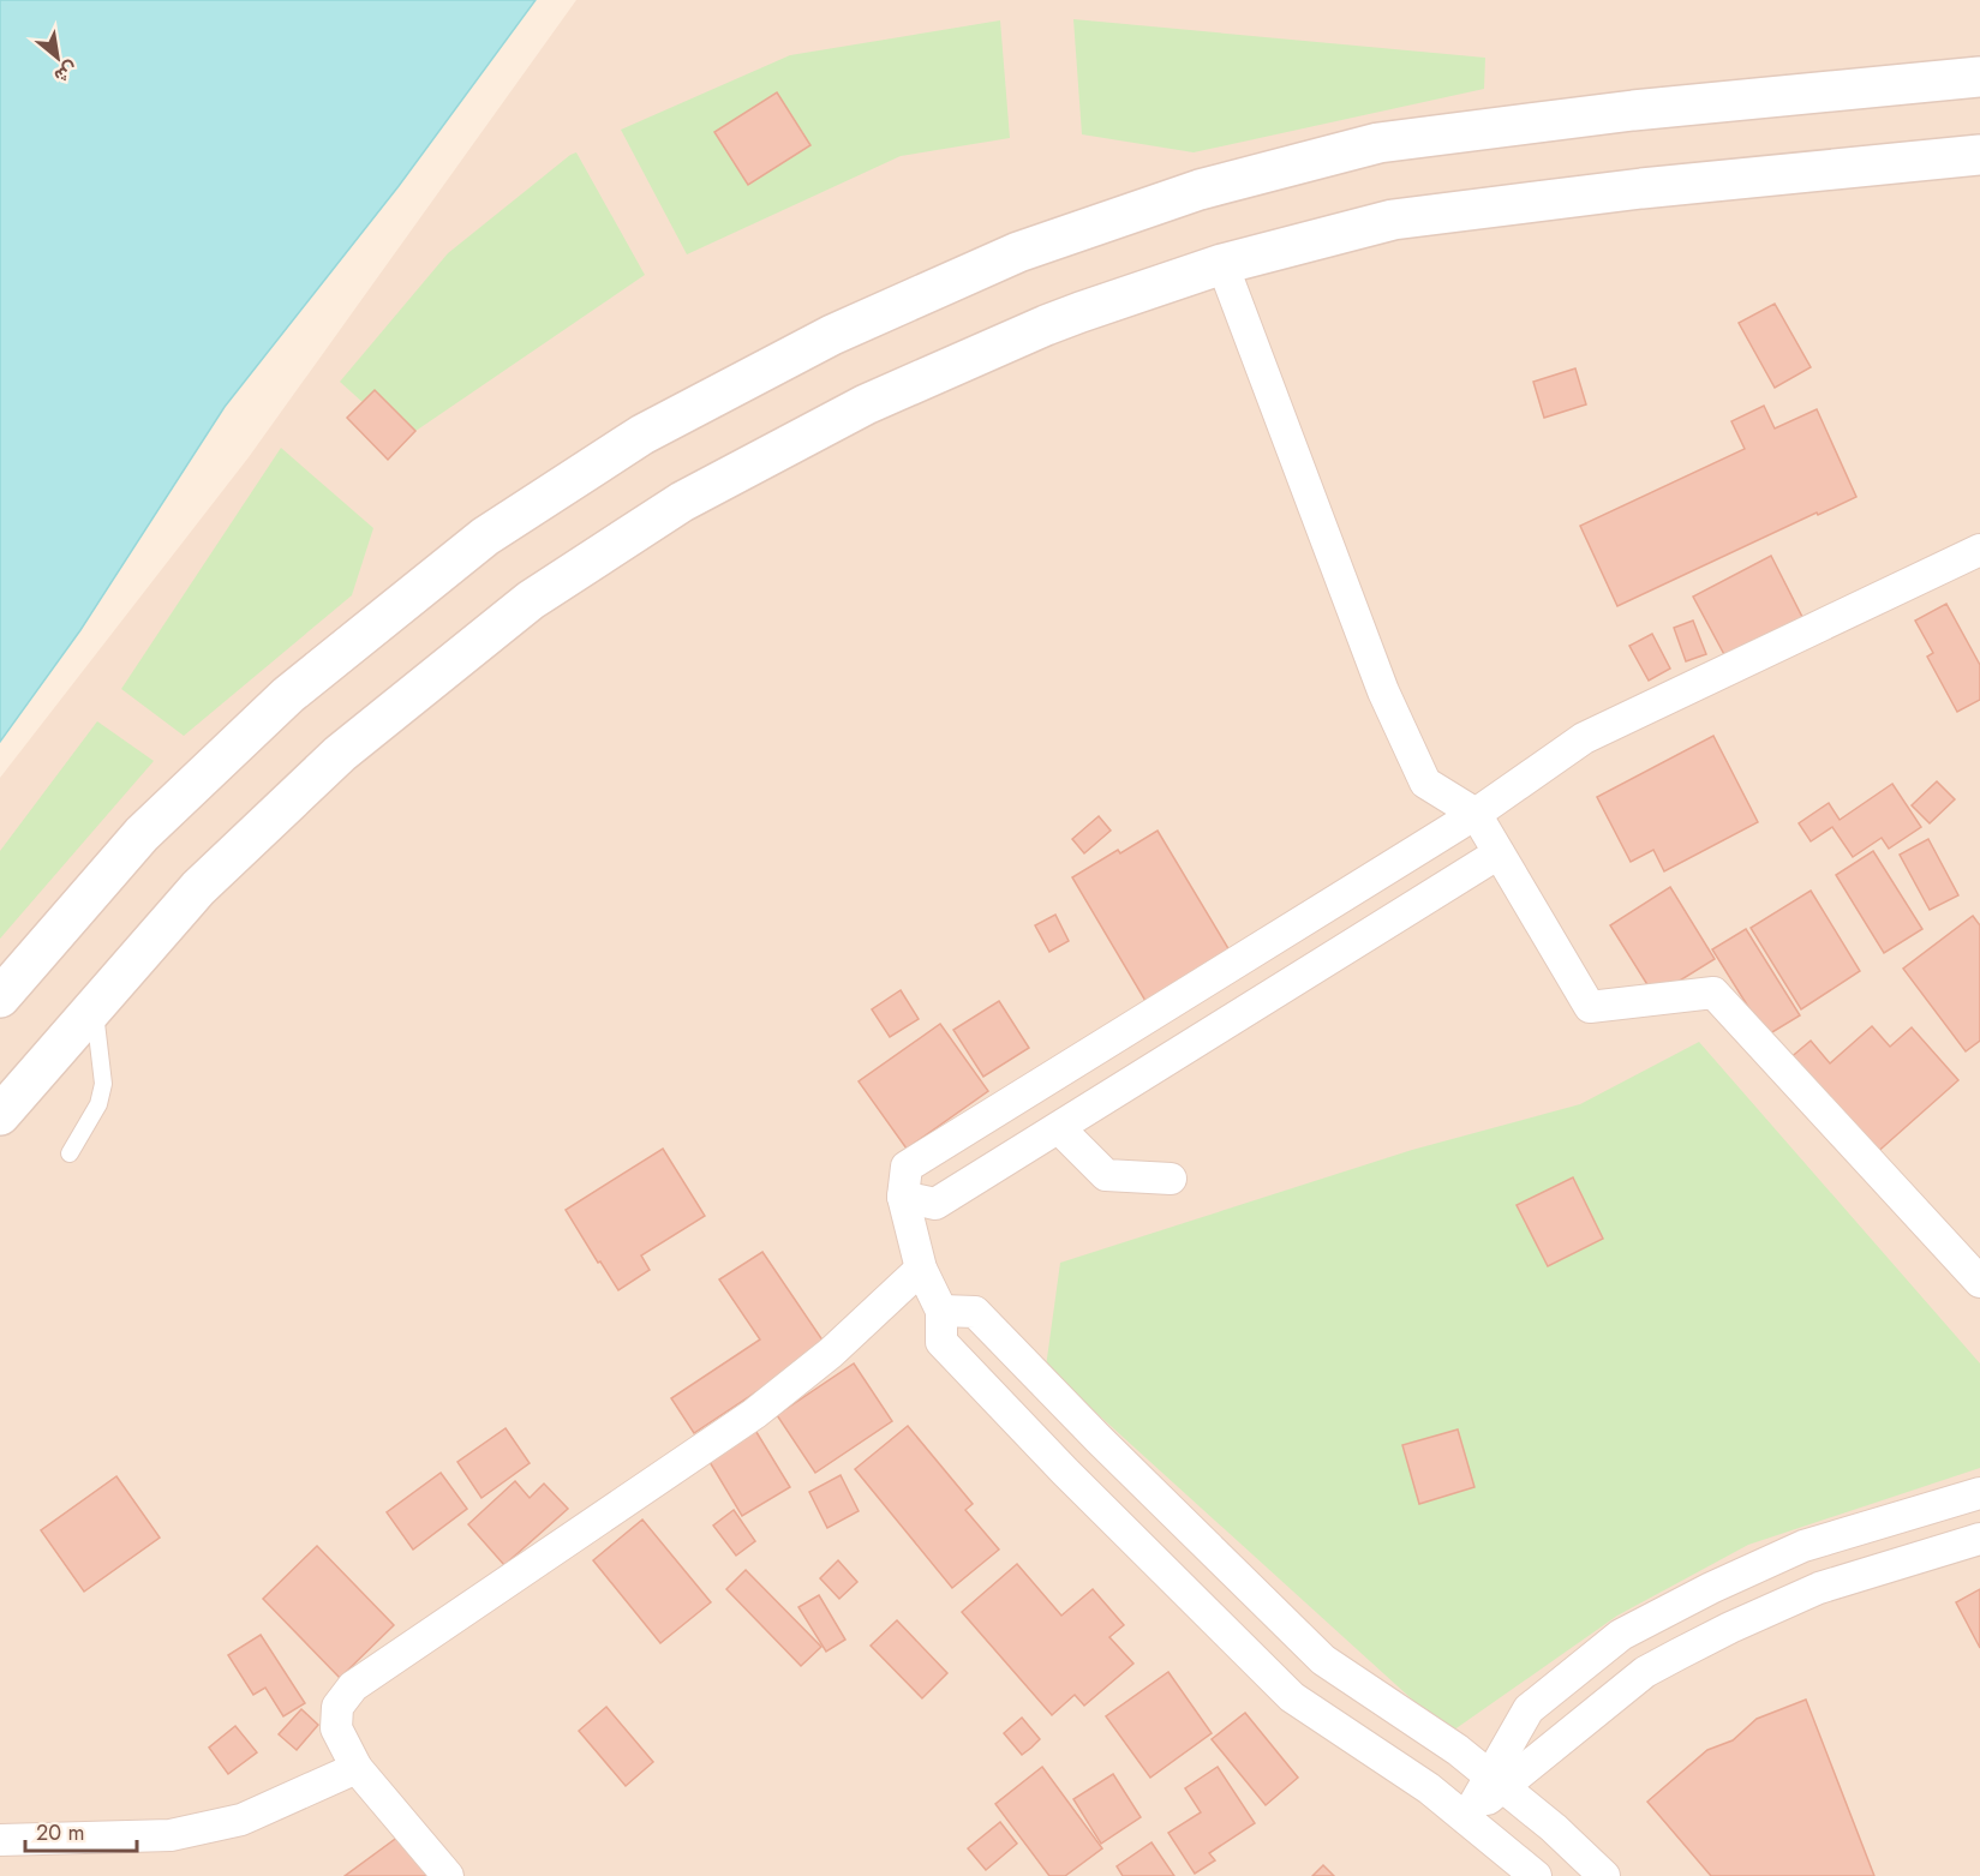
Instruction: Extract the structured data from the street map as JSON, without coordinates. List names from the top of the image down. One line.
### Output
{"scale_bar":"20 m","north":"bottom right"}
